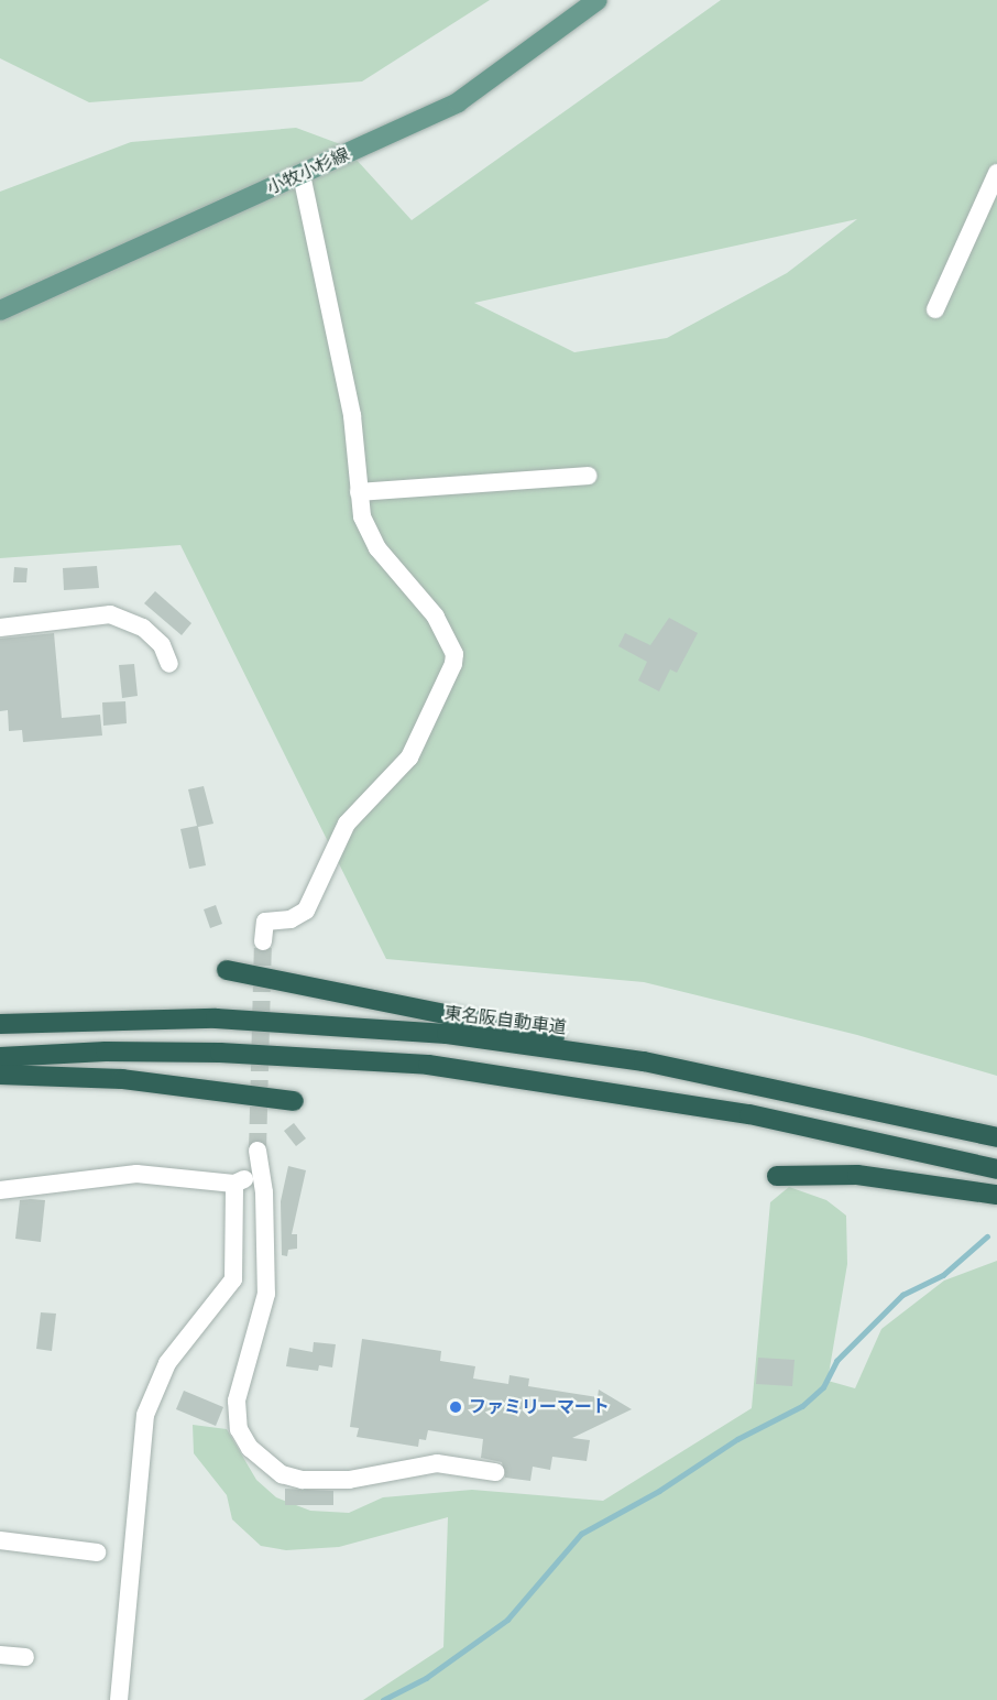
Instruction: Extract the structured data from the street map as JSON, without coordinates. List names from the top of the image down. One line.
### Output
{"streets":{"highway":["東名阪自動車道"],"main road":["小牧小杉線"]},"places":["ファミリーマート"]}
